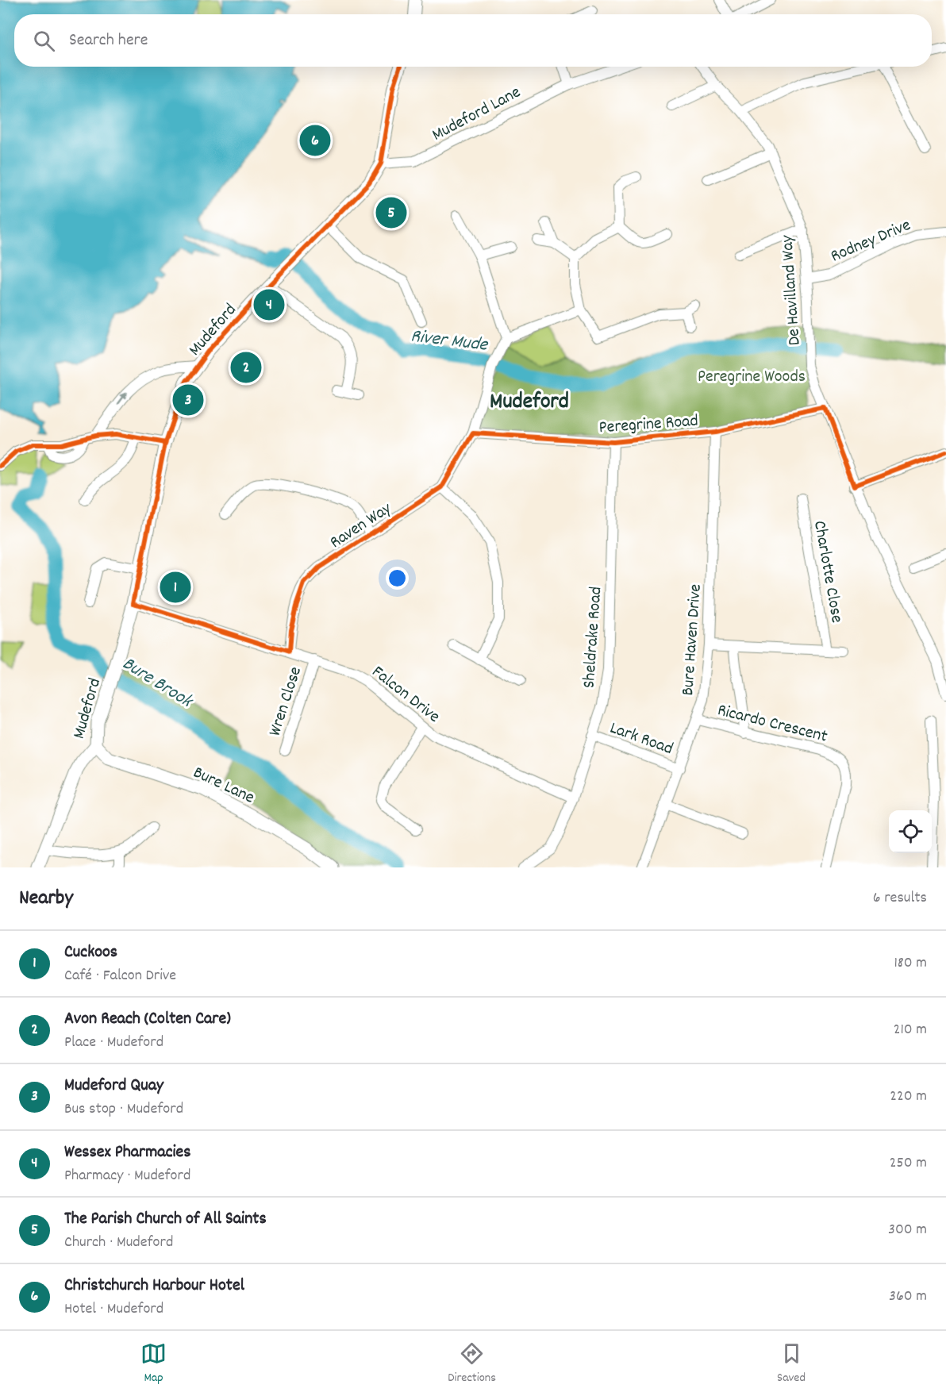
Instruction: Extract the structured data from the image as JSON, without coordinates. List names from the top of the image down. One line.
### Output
{"streets":{"street":["Mudeford Lane","Rodney Drive","De Havilland Way","Mudeford","Peregrine Road","Raven Way","Charlotte Close","Sheldrake Road","Bure Haven Drive","Falcon Drive","Wren Close","Ricardo Crescent","Lark Road","Bure Lane"]},"crossings":[["Mudeford Lane","Mudeford"],["Rodney Drive","De Havilland Way"],["De Havilland Way","Peregrine Road"],["Mudeford","Falcon Drive"],["Mudeford","Bure Lane"],["Peregrine Road","Raven Way"],["Peregrine Road","Sheldrake Road"],["Peregrine Road","Bure Haven Drive"],["Raven Way","Falcon Drive"],["Charlotte Close","Bure Haven Drive"],["Sheldrake Road","Falcon Drive"],["Sheldrake Road","Lark Road"],["Bure Haven Drive","Ricardo Crescent"],["Bure Haven Drive","Lark Road"],["Falcon Drive","Wren Close"]],"districts":["Mudeford"],"water":["River Mude","Bure Brook"],"parks":["Peregrine Woods"],"page":{"search":"Search here","pins":["6","5","4","2","3","1"],"heading":["Nearby","6 results"],"list":[{"mark":"1","name":"Cuckoos","note":"Café · Falcon Drive","value":"180 m"},{"mark":"2","name":"Avon Reach (Colten Care)","note":"Place · Mudeford","value":"210 m"},{"mark":"3","name":"Mudeford Quay","note":"Bus stop · Mudeford","value":"220 m"},{"mark":"4","name":"Wessex Pharmacies","note":"Pharmacy · Mudeford","value":"250 m"},{"mark":"5","name":"The Parish Church of All Saints","note":"Church · Mudeford","value":"300 m"},{"mark":"6","name":"Christchurch Harbour Hotel","note":"Hotel · Mudeford","value":"360 m"}],"nav":["Map","Directions","Saved"]}}
